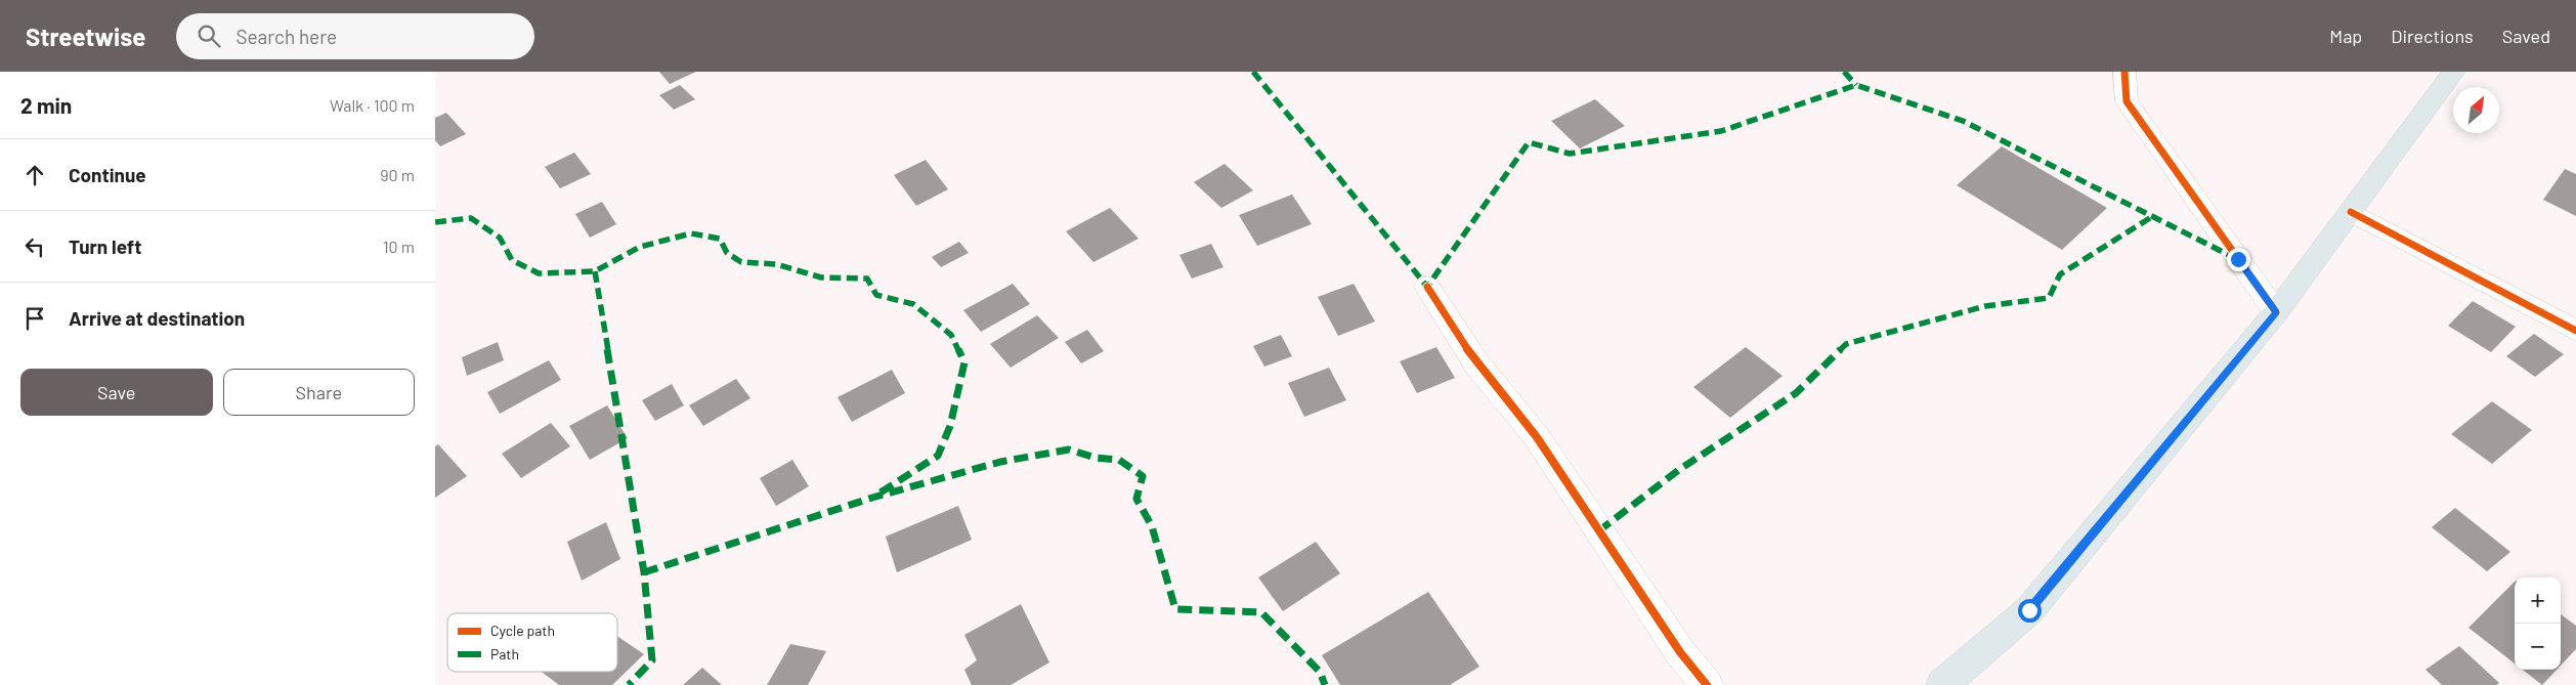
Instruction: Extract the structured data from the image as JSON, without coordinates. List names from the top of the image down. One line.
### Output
{"legend":["Cycle path","Path"],"north":"top right","page":{"header":"Streetwise","search":"Search here","nav":["Map","Directions","Saved"],"heading":["2 min","Walk · 100 m"],"list":[["Continue","90 m"],["Turn left","10 m"],"Arrive at destination"],"buttons":["Save","Share"],"map_buttons":["+","−"]}}
